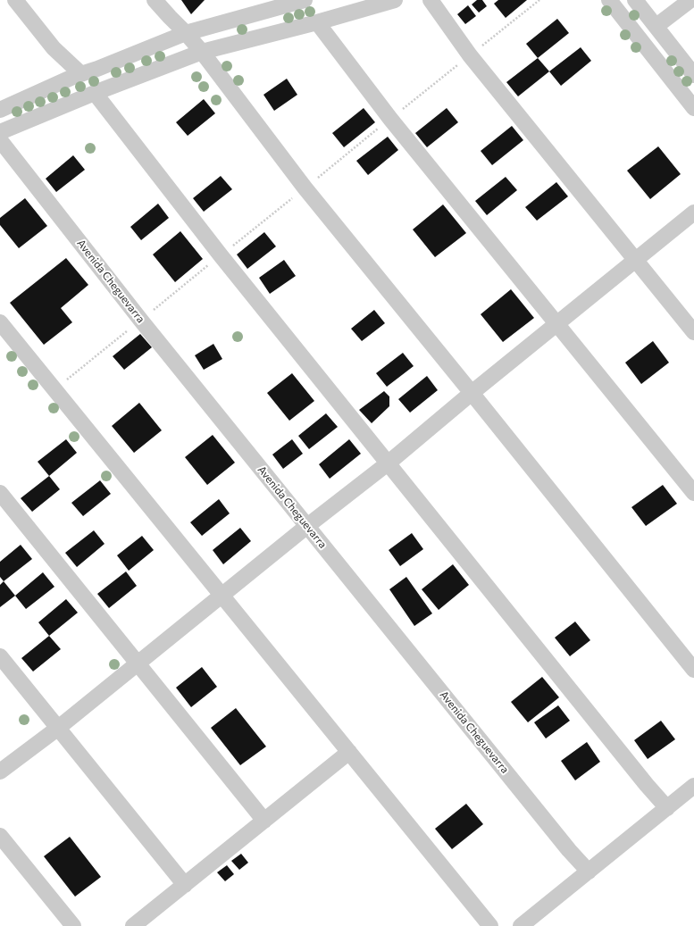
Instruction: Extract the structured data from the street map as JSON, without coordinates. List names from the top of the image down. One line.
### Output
{"streets":{"street":["Avenida Cheguevarra"]}}
